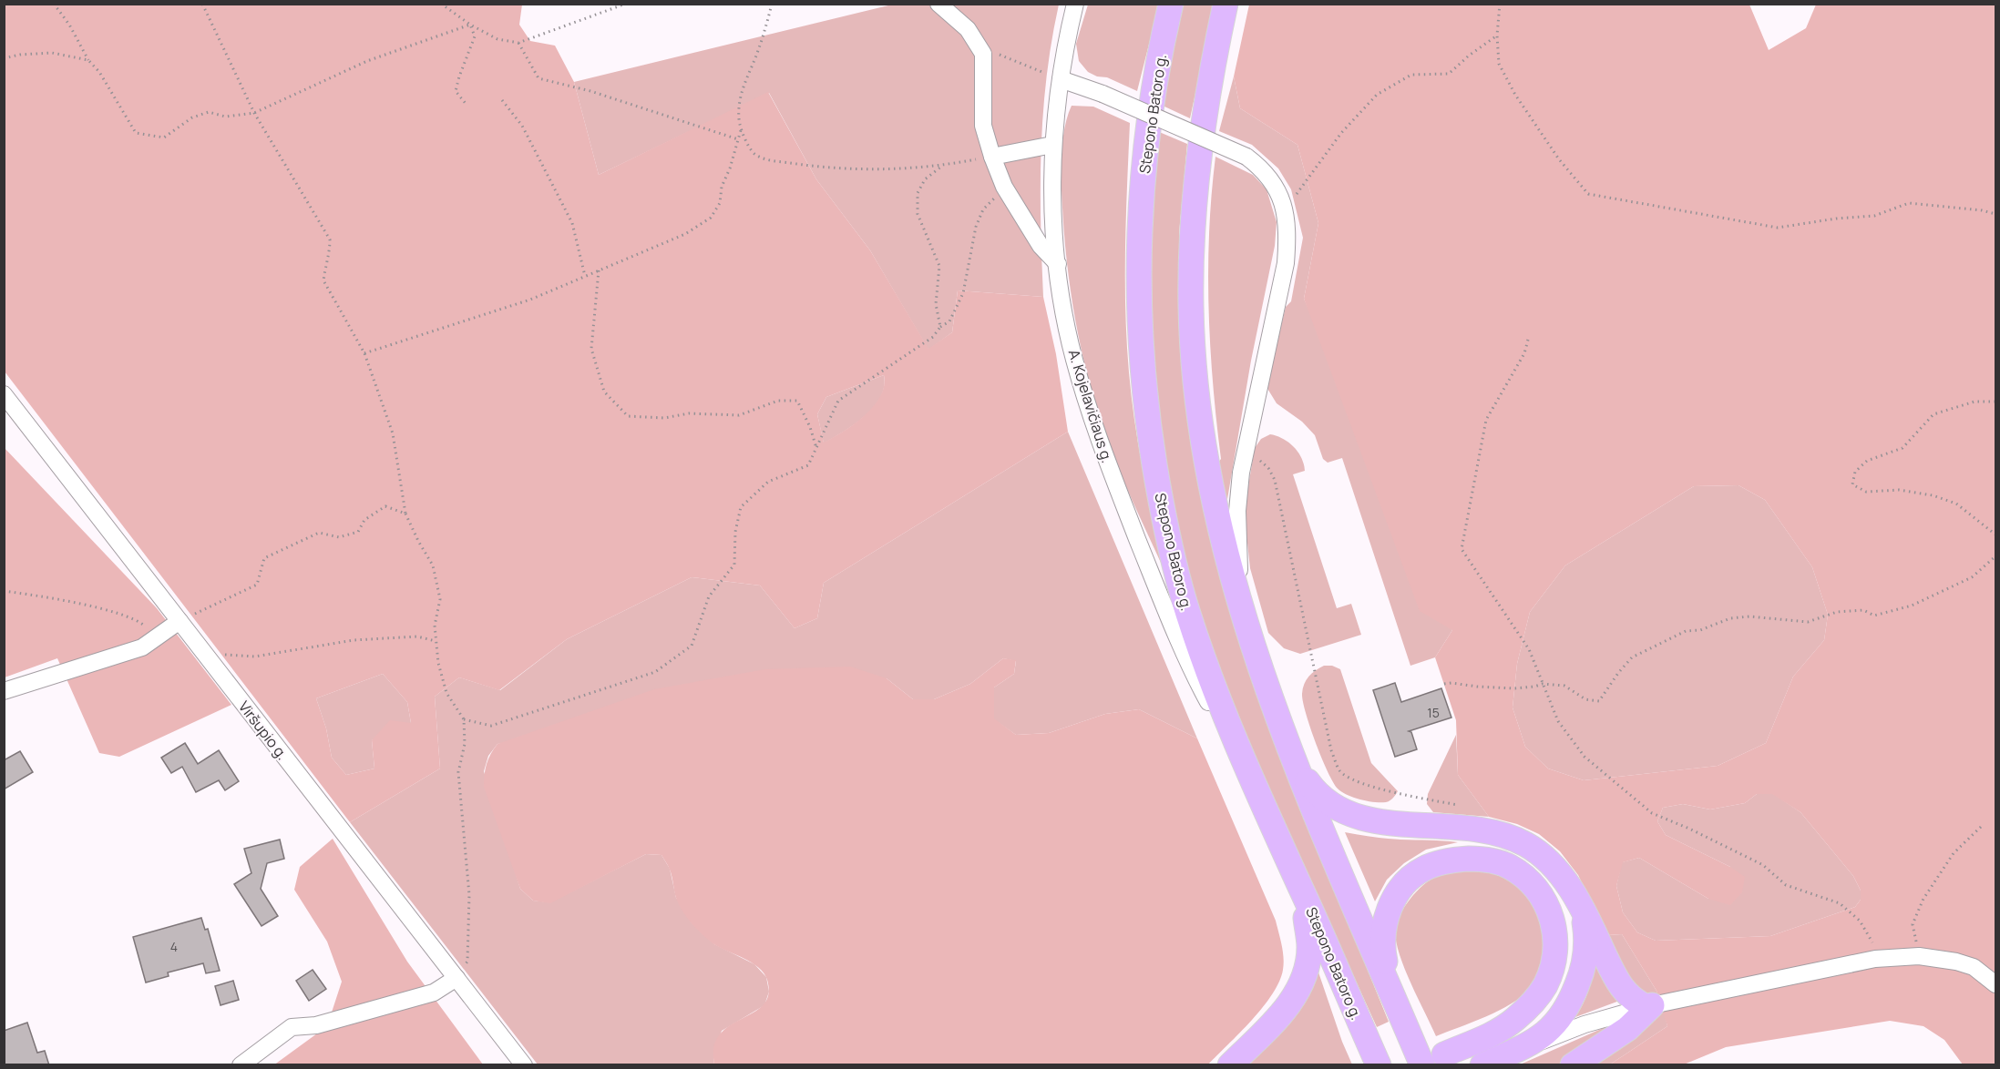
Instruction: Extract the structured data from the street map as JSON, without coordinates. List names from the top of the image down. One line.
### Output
{"streets":{"main road":["Stepono Batoro g."],"street":["A. Kojelavičiaus g.","Viršupio g."]},"crossings":[["Stepono Batoro g.","A. Kojelavičiaus g."]],"house_numbers":["15","4"]}
